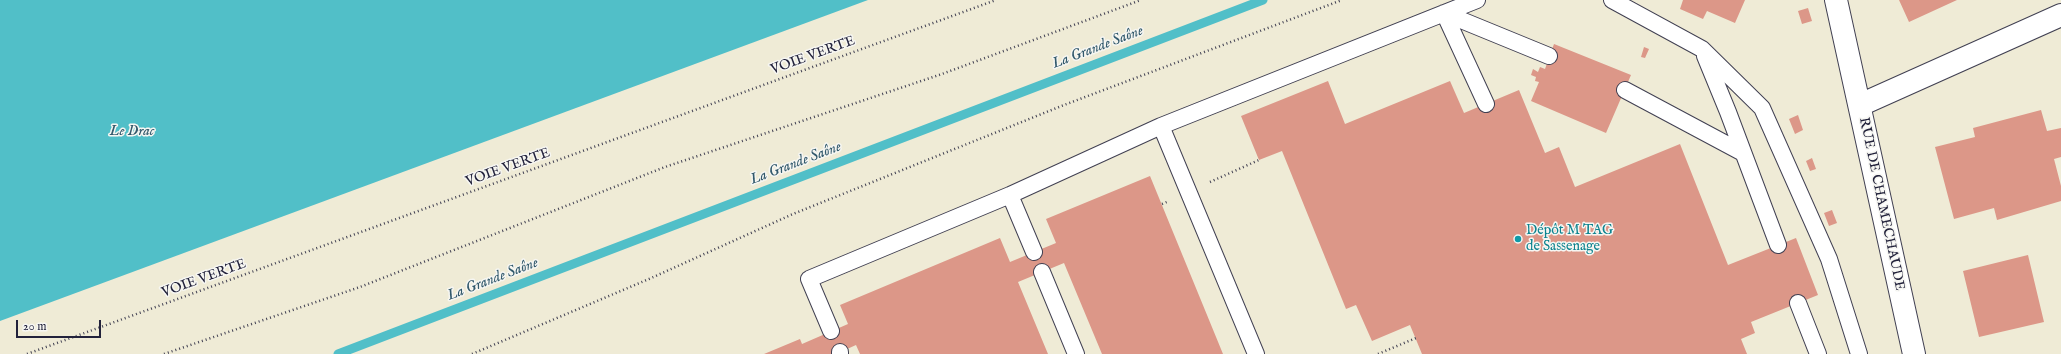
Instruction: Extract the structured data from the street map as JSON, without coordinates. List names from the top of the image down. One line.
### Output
{"streets":{"street":["RUE DE CHAMECHAUDE"],"path":["VOIE VERTE"]},"water":["La Grande Saône","Le Drac"],"places":["Dépôt M TAG de Sassenage"],"scale_bar":"20 m"}
